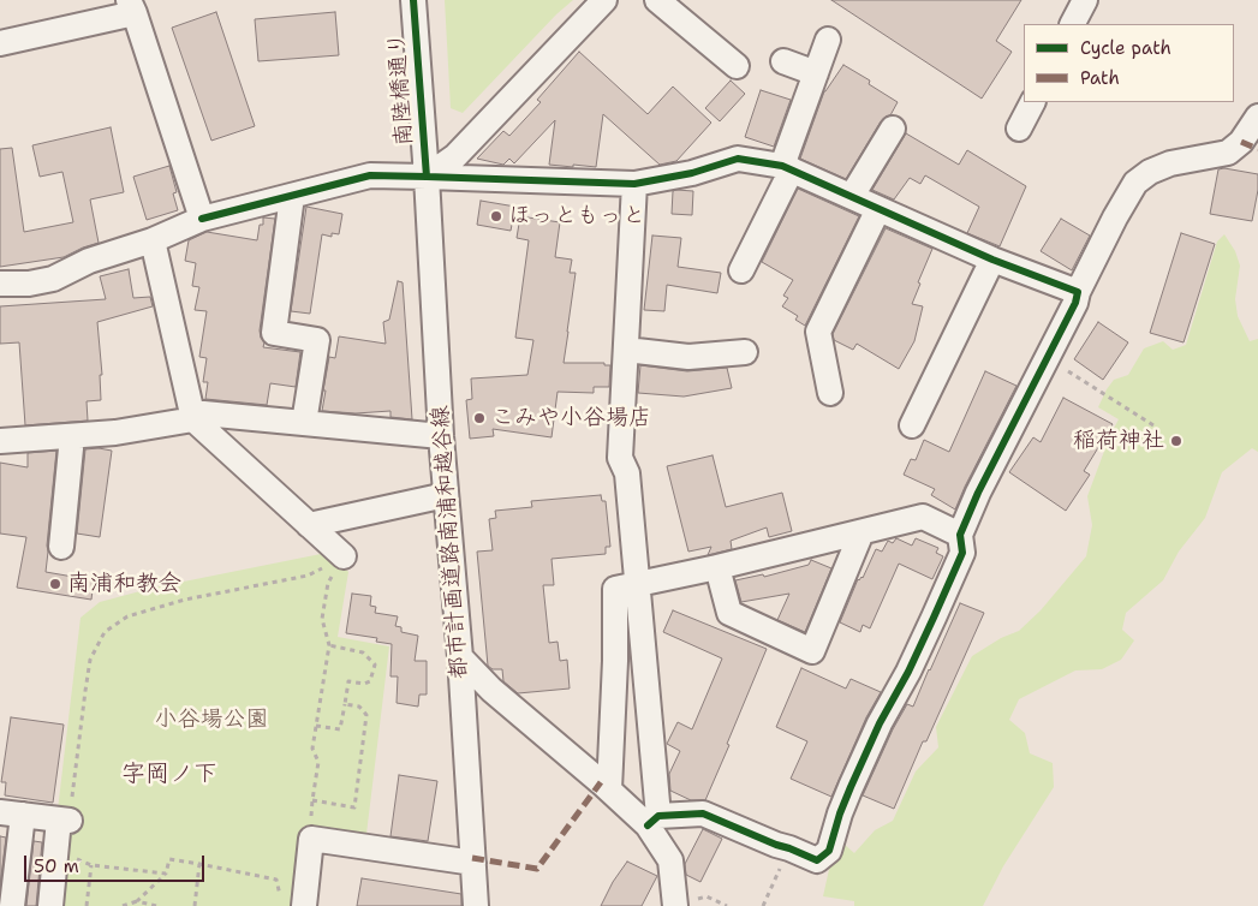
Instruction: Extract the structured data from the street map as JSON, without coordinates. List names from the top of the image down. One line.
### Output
{"streets":{"street":["南陸橋通り","都市計画道路南浦和越谷線"]},"crossings":[["南陸橋通り","都市計画道路南浦和越谷線"]],"districts":["字岡ノ下"],"parks":["小谷場公園"],"places":["ほっともっと","こみや小谷場店","稲荷神社","南浦和教会"],"legend":["Cycle path","Path"],"scale_bar":"50 m"}
